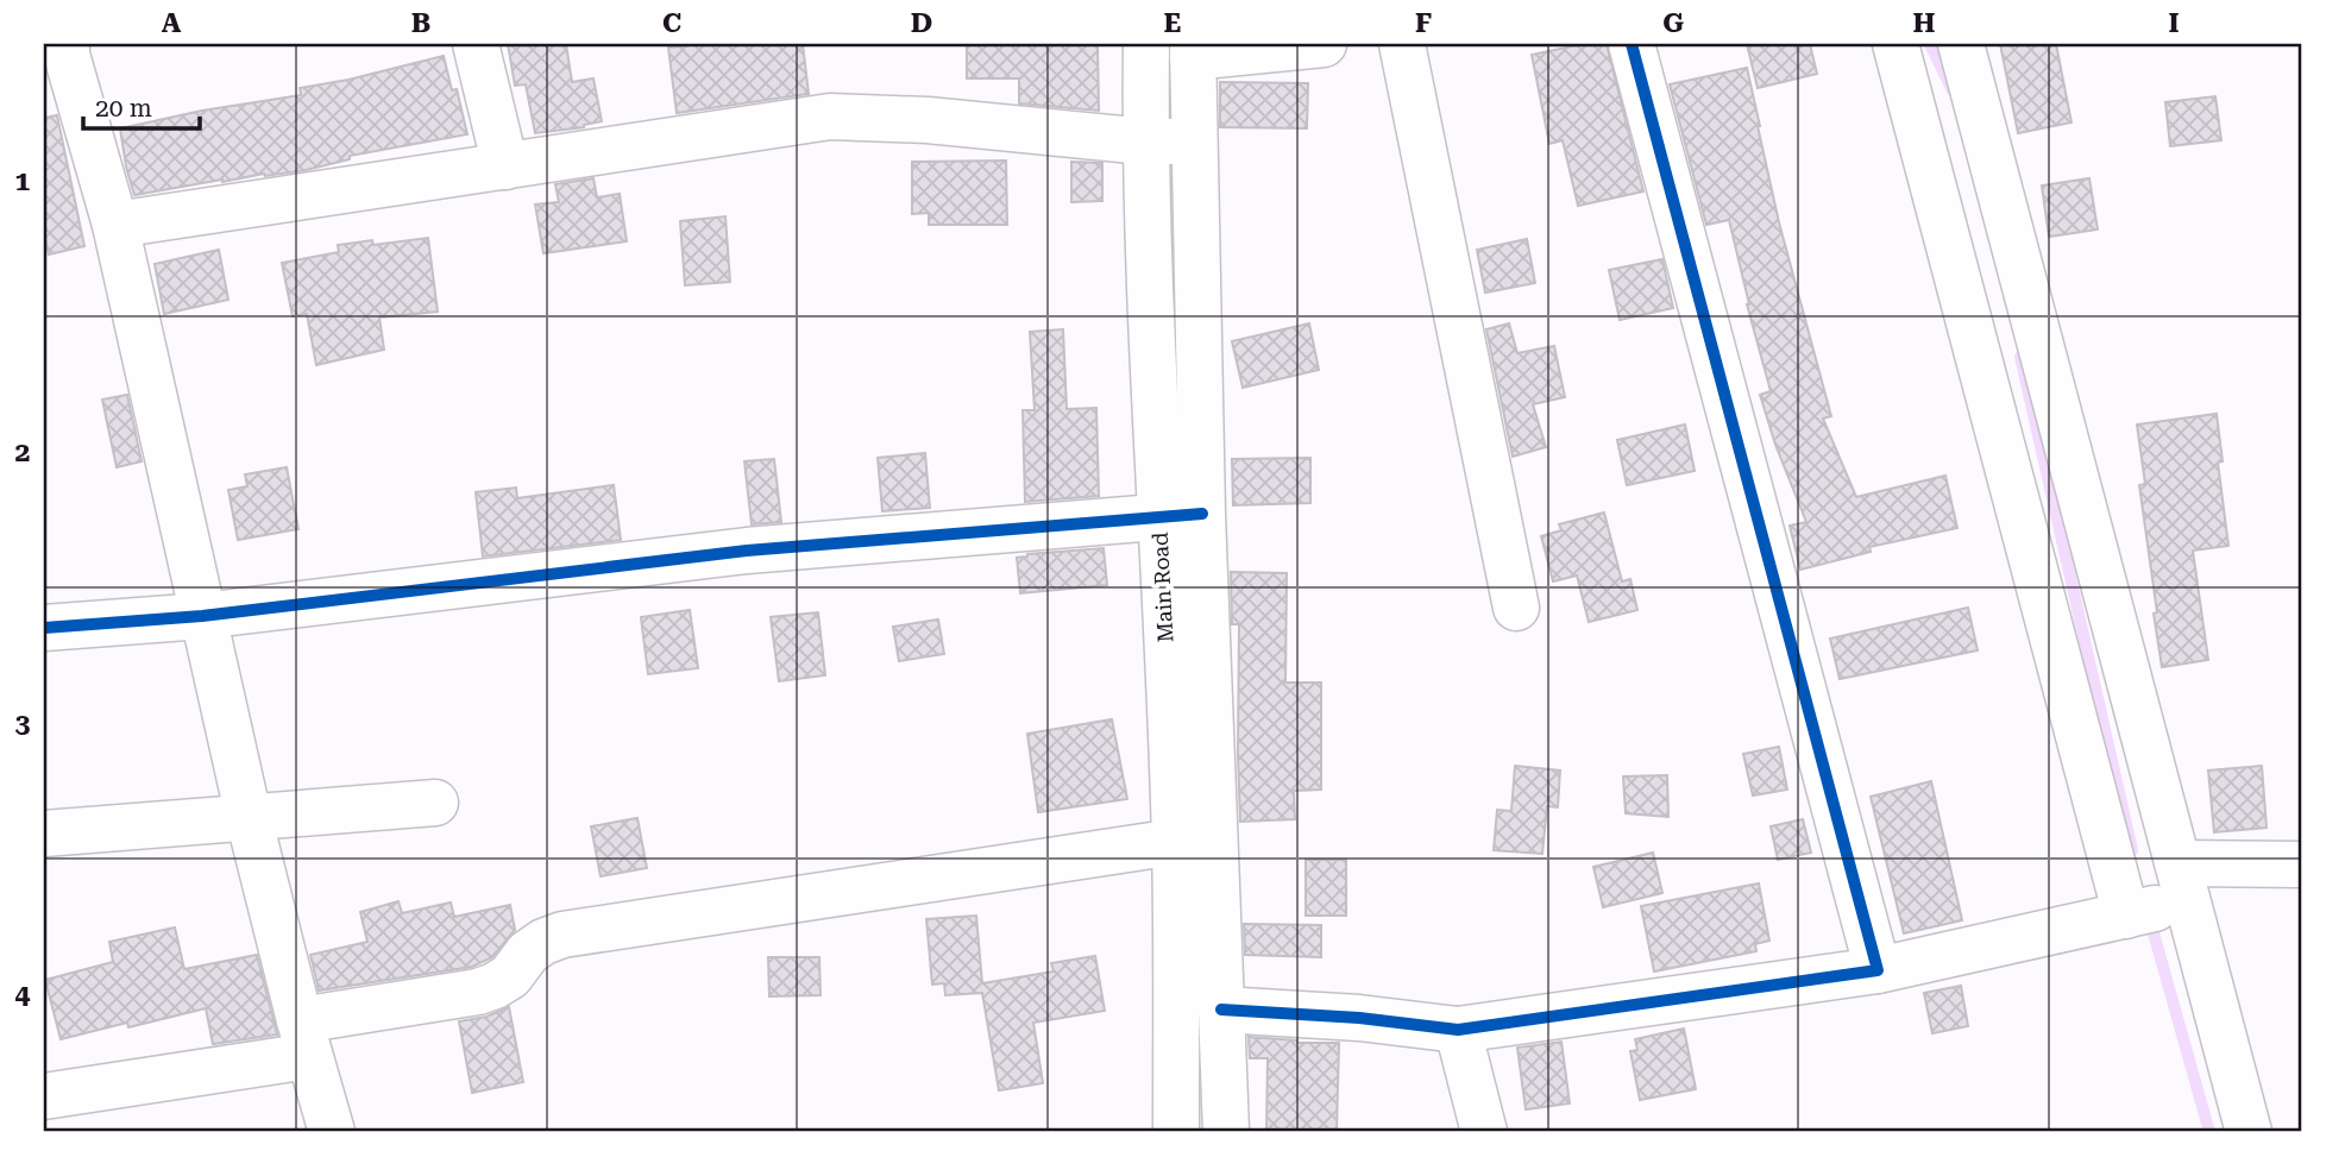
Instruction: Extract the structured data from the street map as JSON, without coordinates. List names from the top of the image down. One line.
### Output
{"streets":{"street":["Main Road"]},"scale_bar":"20 m","grid":{"columns":["A","B","C","D","E","F","G","H","I"],"rows":["1","2","3","4"]}}
